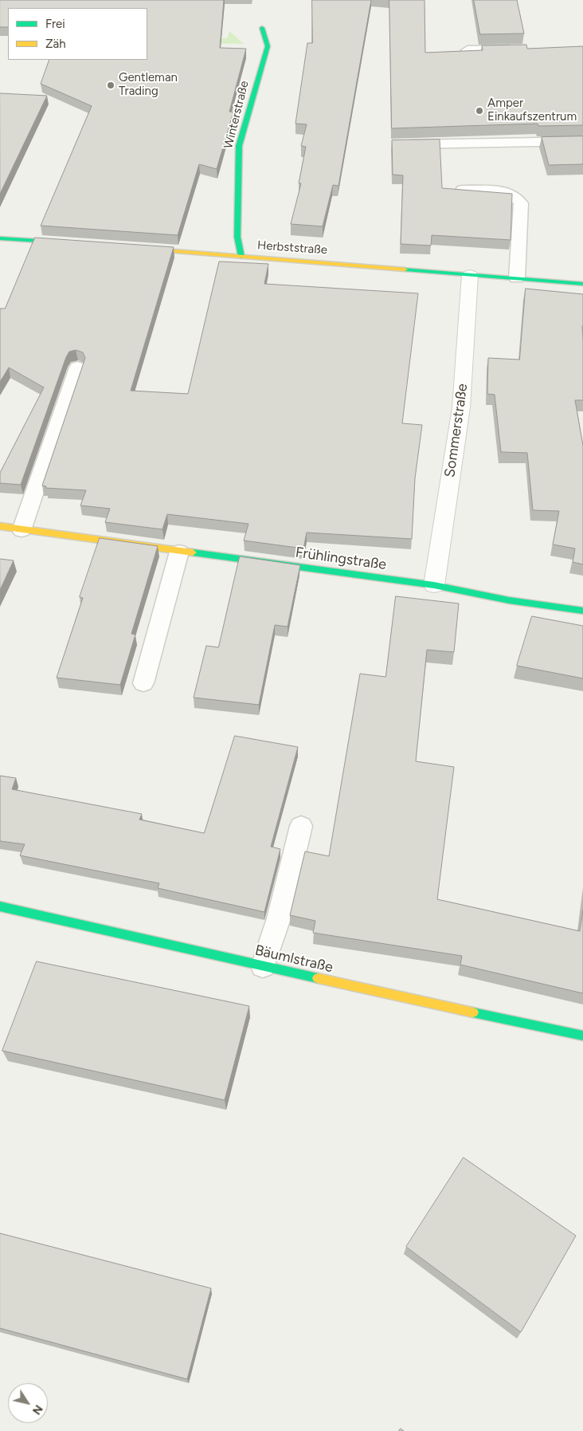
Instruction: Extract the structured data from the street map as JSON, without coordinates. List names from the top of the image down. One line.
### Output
{"streets":{"street":["Winterstraße","Herbststraße","Sommerstraße","Frühlingstraße","Bäumlstraße"]},"crossings":[["Winterstraße","Herbststraße"],["Herbststraße","Sommerstraße"],["Sommerstraße","Frühlingstraße"]],"places":["Gentleman Trading","Amper Einkaufszentrum"],"legend":["Frei","Zäh"],"north":"bottom right"}
